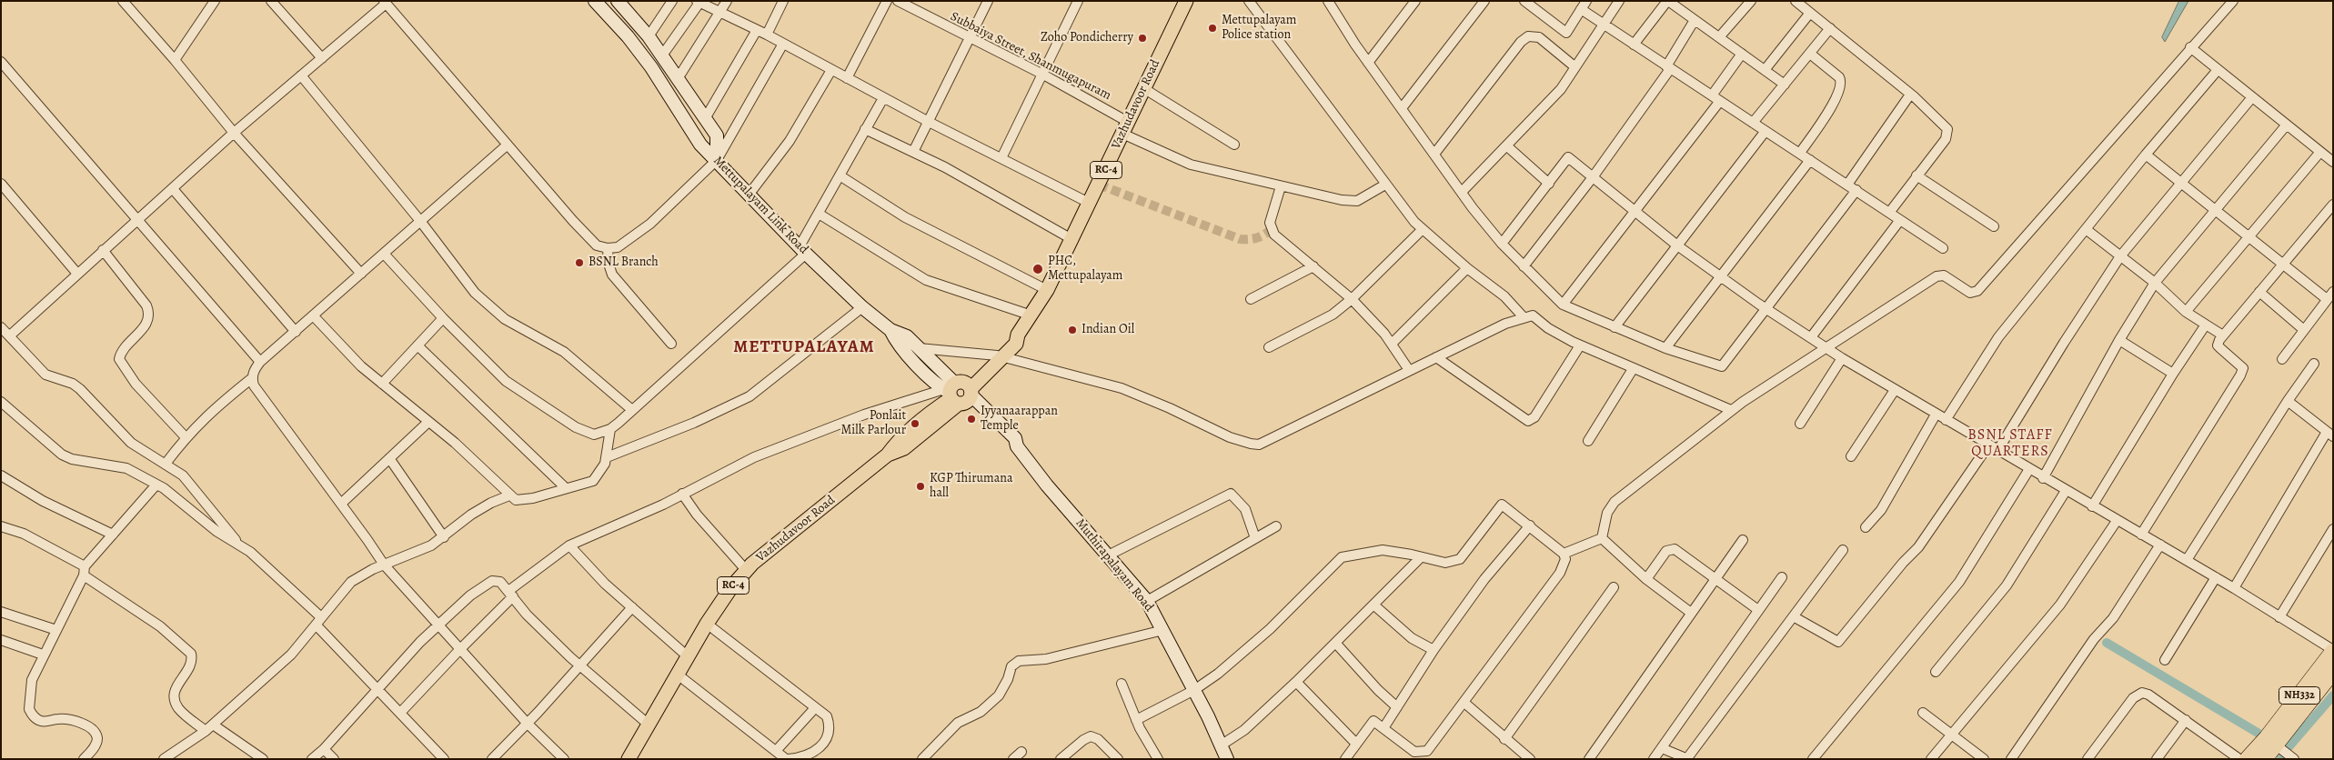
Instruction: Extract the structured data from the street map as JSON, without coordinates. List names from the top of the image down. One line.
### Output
{"streets":{"highway":["NH332"],"main road":["Vazhudavoor Road","RC-4"],"street":["Subbaiya Street, Shanmugapuram","Mettupalayam Link Road","Muthirapalayam Road"]},"crossings":[["Subbaiya Street, Shanmugapuram","Vazhudavoor Road"],["Vazhudavoor Road","Mettupalayam Link Road"],["Vazhudavoor Road","Muthirapalayam Road"],["Mettupalayam Link Road","Muthirapalayam Road"]],"districts":["METTUPALAYAM","BSNL STAFF QUARTERS"],"places":["Mettupalayam Police station","Zoho Pondicherry","BSNL Branch","PHC, Mettupalayam","Indian Oil","Iyyanaarappan Temple","Ponlait Milk Parlour","KGP Thirumana hall"]}
